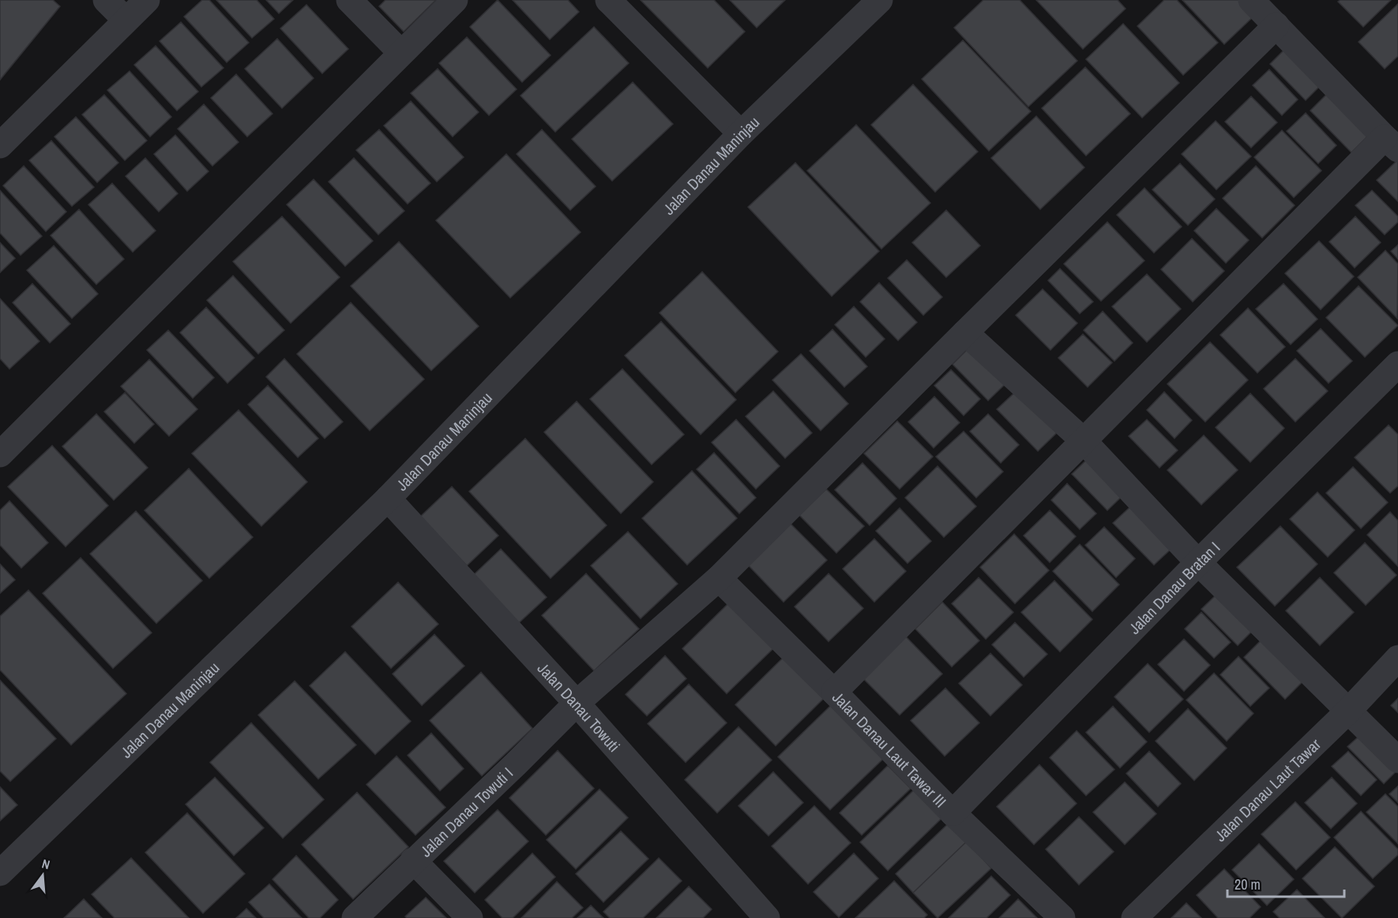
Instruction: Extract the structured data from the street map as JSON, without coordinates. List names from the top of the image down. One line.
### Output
{"streets":{"street":["Jalan Danau Maninjau","Jalan Danau Bratan I","Jalan Danau Towuti","Jalan Danau Laut Tawar III","Jalan Danau Laut Tawar","Jalan Danau Towuti I"]},"crossings":[["Jalan Danau Maninjau","Jalan Danau Towuti"],["Jalan Danau Bratan I","Jalan Danau Laut Tawar III"],["Jalan Danau Towuti","Jalan Danau Towuti I"],["Jalan Danau Laut Tawar III","Jalan Danau Towuti I"]],"scale_bar":"20 m","north":"top"}
